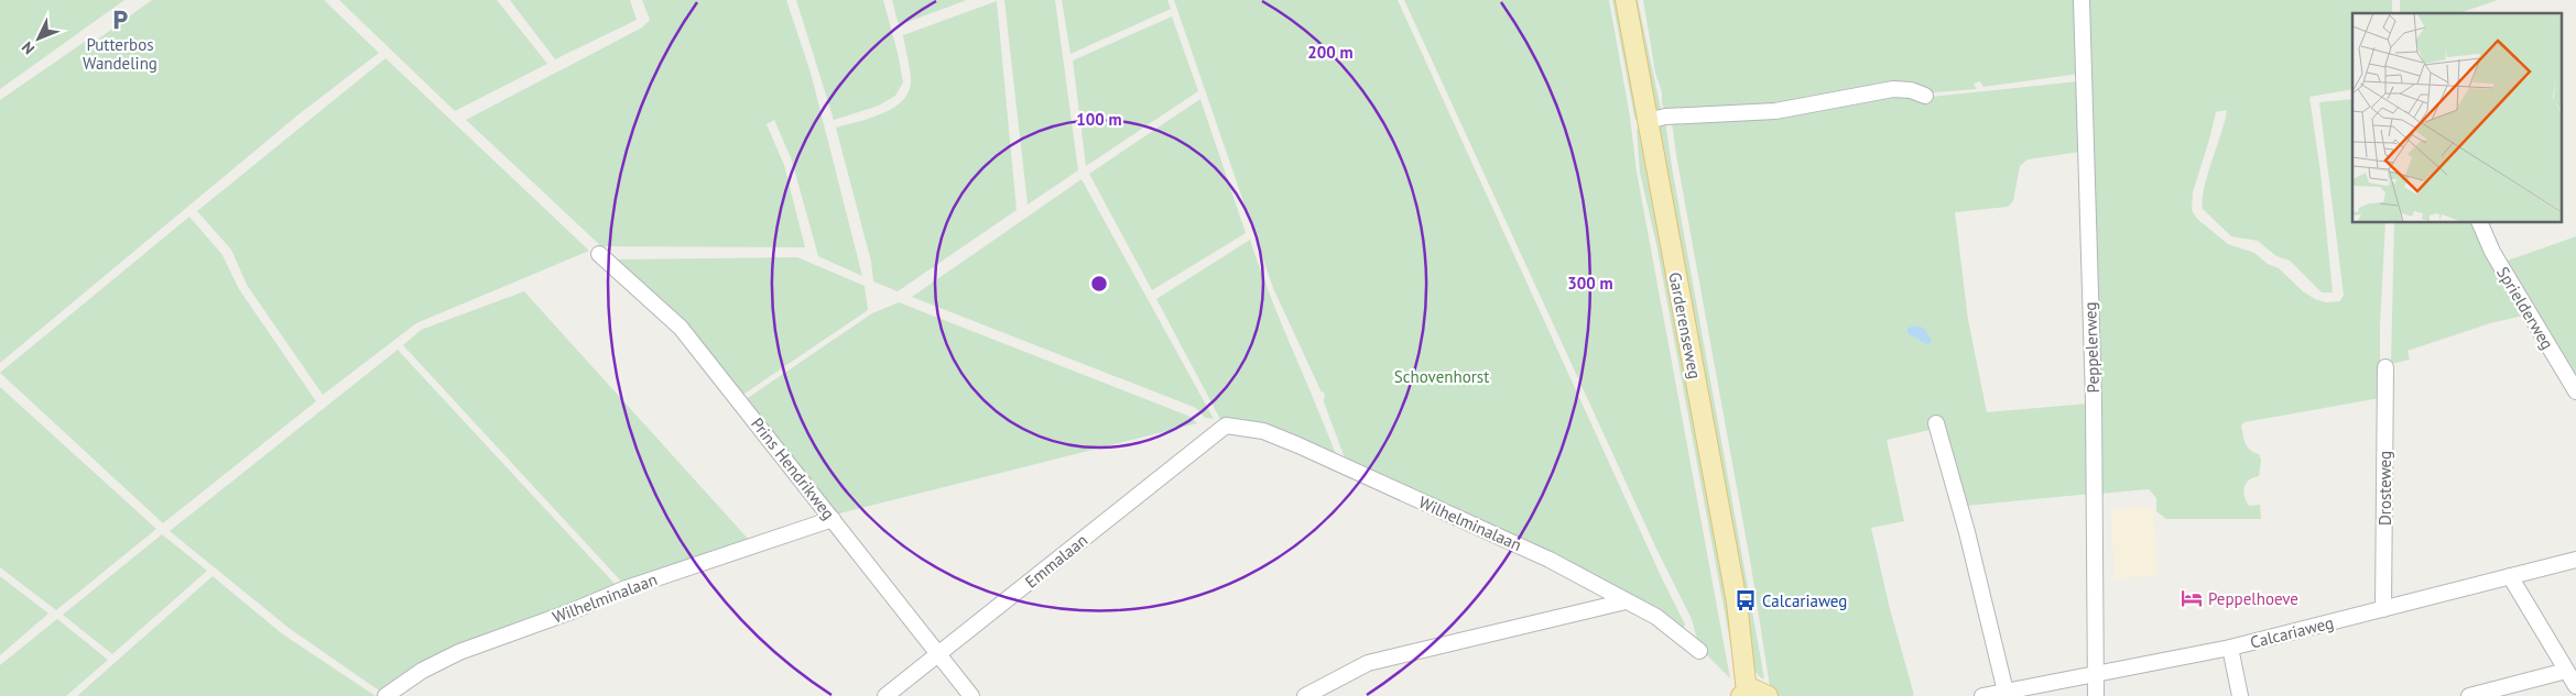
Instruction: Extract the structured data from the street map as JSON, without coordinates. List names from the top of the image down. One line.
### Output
{"streets":{"main road":["Garderenseweg"],"street":["Sprielderweg","Peppelerweg","Prins Hendrikweg","Drosteweg","Wilhelminalaan","Emmalaan","Calcariaweg"]},"crossings":[["Peppelerweg","Calcariaweg"],["Prins Hendrikweg","Wilhelminalaan"],["Prins Hendrikweg","Emmalaan"],["Drosteweg","Calcariaweg"],["Wilhelminalaan","Emmalaan"]],"parks":["Schovenhorst"],"places":{"parking":["Putterbos Wandeling"],"hotel":["Peppelhoeve"],"bus stop":["Calcariaweg"]},"north":"bottom left","rings":["200 m","100 m","300 m"]}
